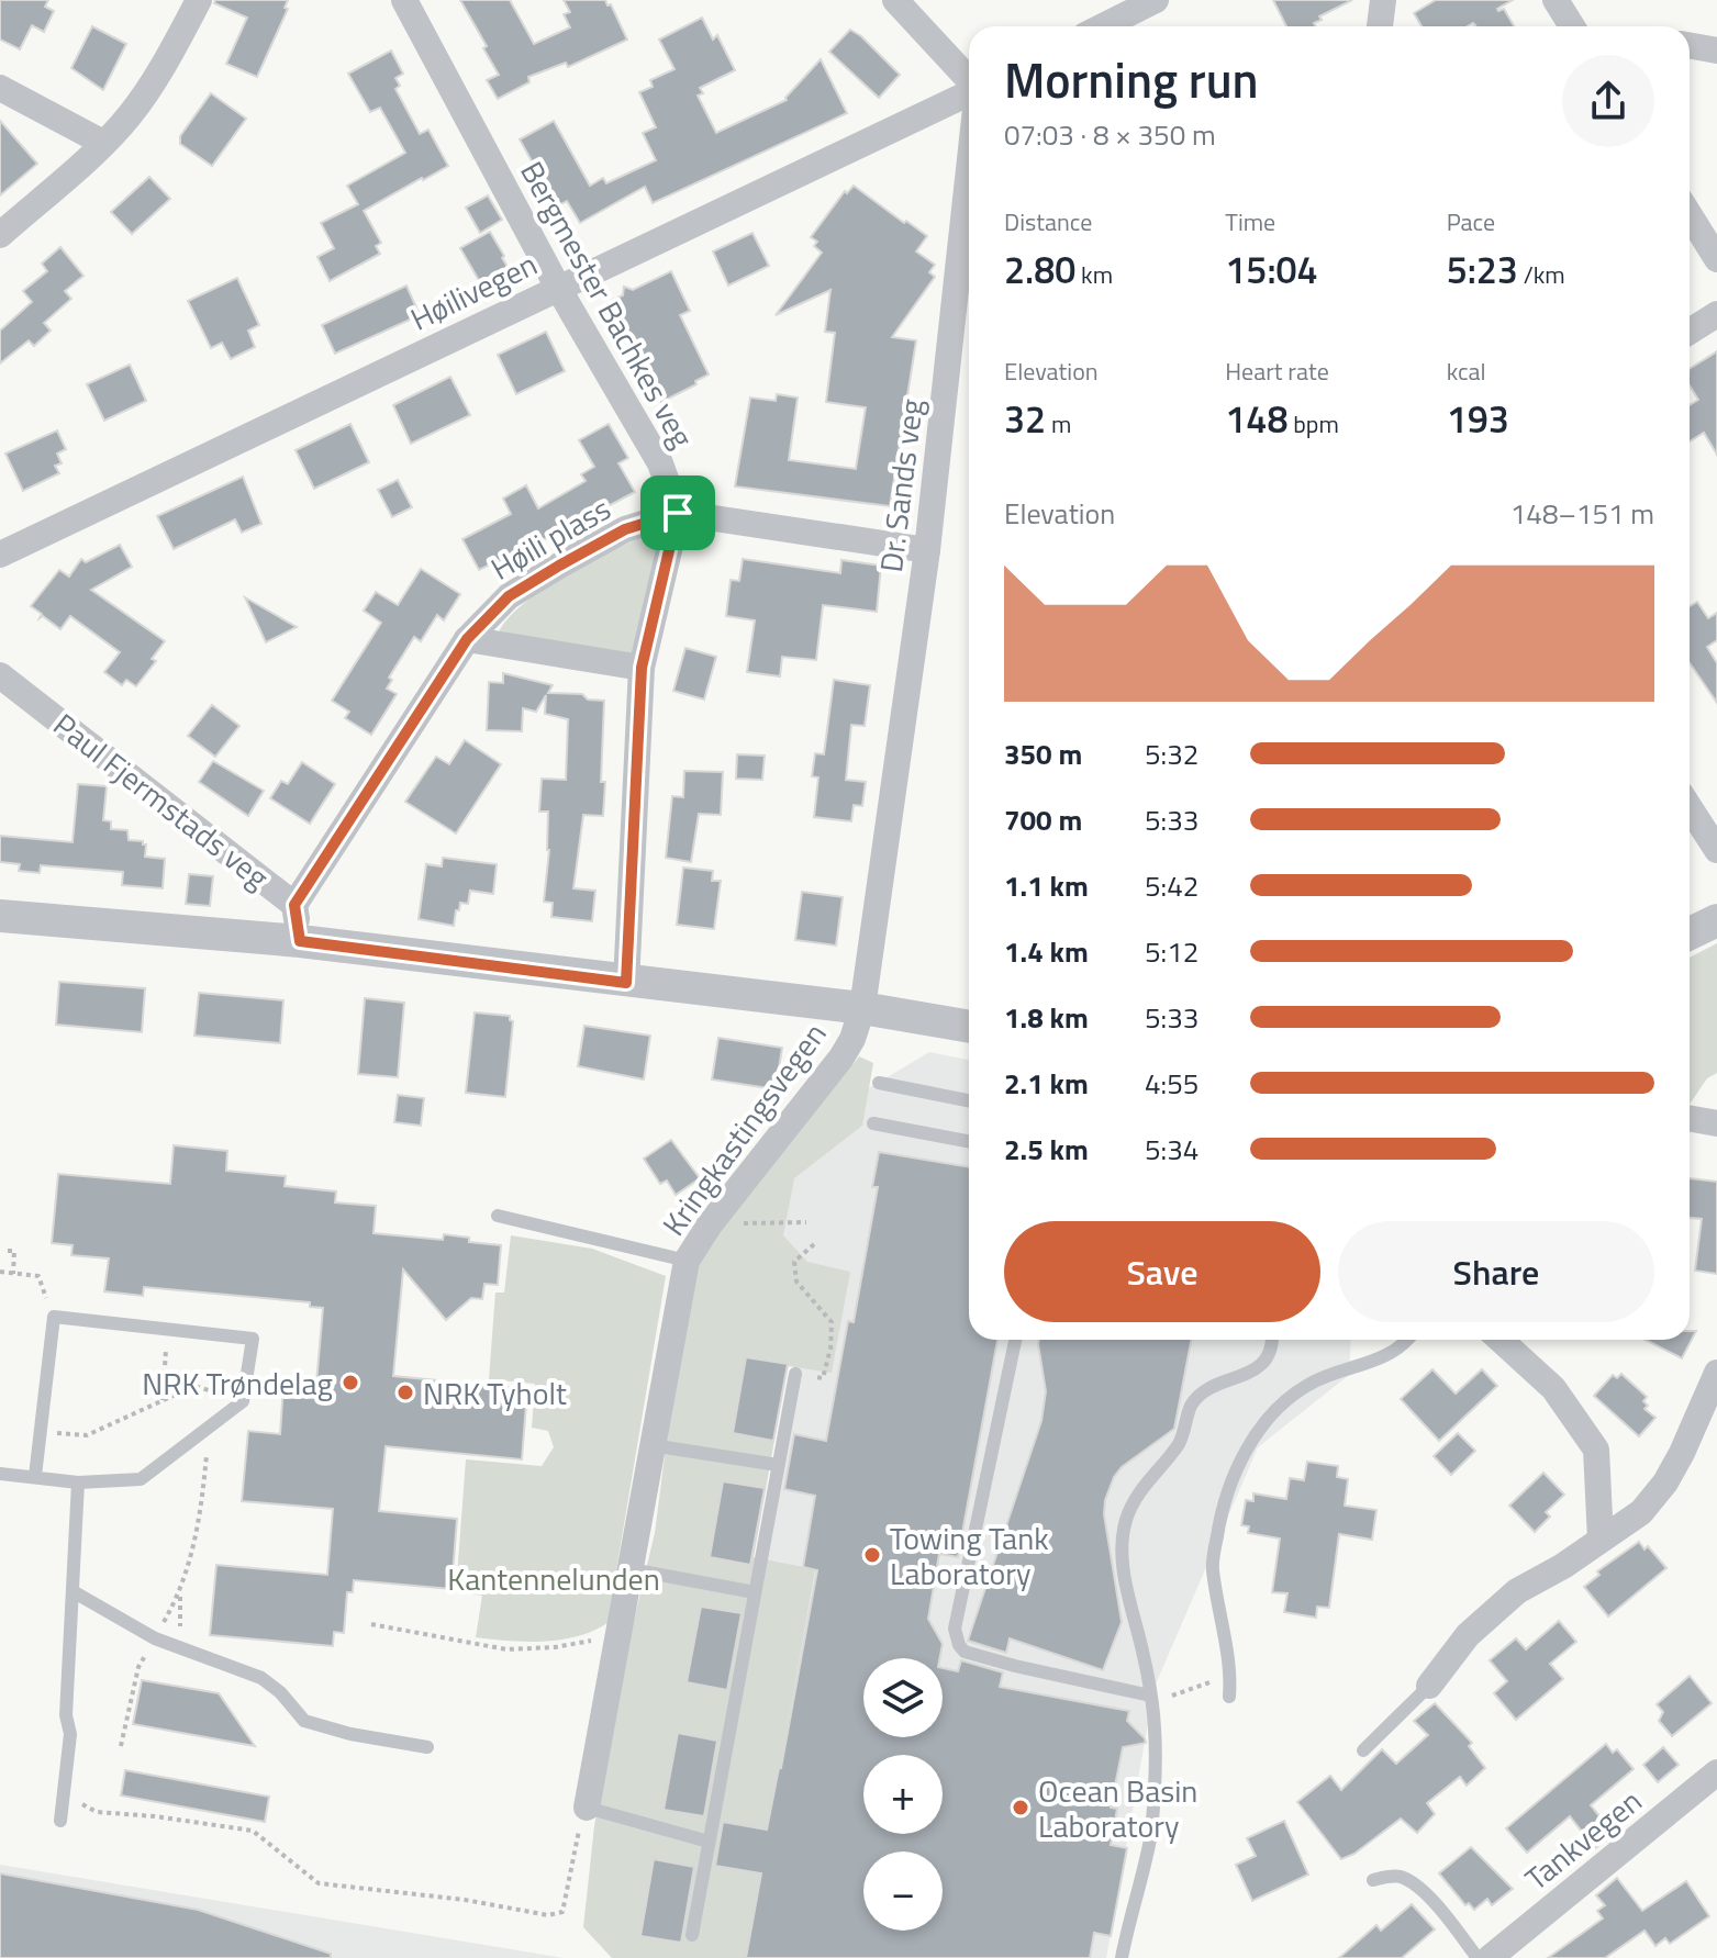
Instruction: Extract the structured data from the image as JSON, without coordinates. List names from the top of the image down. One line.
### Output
{"streets":{"street":["Høilivegen","Bergmester Bachkes veg","Dr. Sands veg","Høili plass","Paul Fjermstads veg","Kringkastingsvegen","Tankvegen"]},"crossings":[["Høilivegen","Bergmester Bachkes veg"],["Bergmester Bachkes veg","Høili plass"],["Dr. Sands veg","Kringkastingsvegen"],["Høili plass","Paul Fjermstads veg"]],"parks":["Kantennelunden"],"places":["NRK Trøndelag","NRK Tyholt","Towing Tank Laboratory","Ocean Basin Laboratory"],"page":{"heading":["Morning run","07:03 · 8 × 350 m"],"stats":[["Distance","2.80 km"],["Time","15:04"],["Pace","5:23 /km"],["Elevation","32 m"],["Heart rate","148 bpm"],["kcal","193"]],"chart":["Elevation","148–151 m"],"list":[{"name":"350 m","note":"5:32"},{"name":"700 m","note":"5:33"},{"name":"1.1 km","note":"5:42"},{"name":"1.4 km","note":"5:12"},{"name":"1.8 km","note":"5:33"},{"name":"2.1 km","note":"4:55"},{"name":"2.5 km","note":"5:34"}],"buttons":["Save","Share"],"map_buttons":["+","−"]}}
